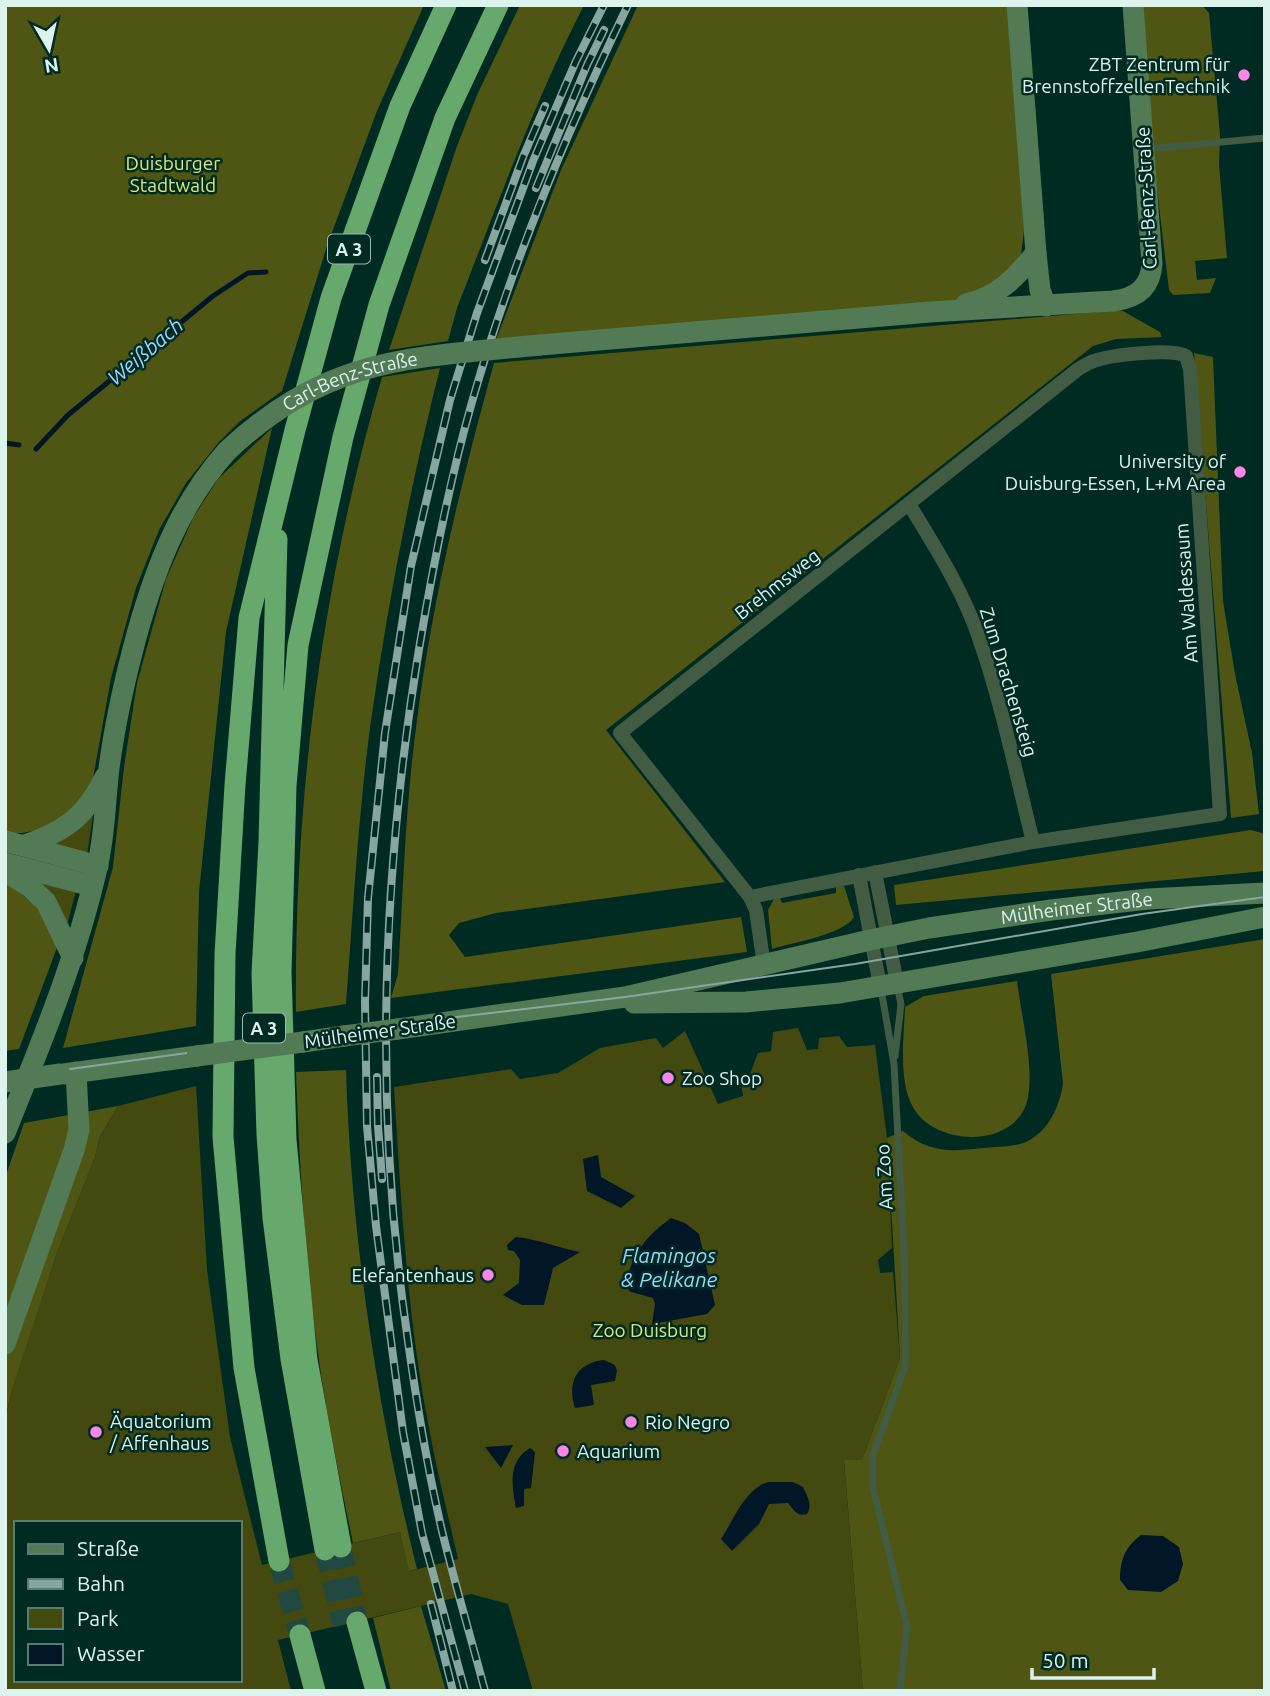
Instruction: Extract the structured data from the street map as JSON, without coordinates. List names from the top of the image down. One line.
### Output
{"streets":{"highway":["A 3"],"main road":["Carl-Benz-Straße","Mülheimer Straße"],"street":["Brehmsweg","Am Waldessaum","Zum Drachensteig"],"lane":["Am Zoo"]},"crossings":[["Brehmsweg","Am Waldessaum"],["Brehmsweg","Zum Drachensteig"],["Brehmsweg","Mülheimer Straße"],["Am Waldessaum","Zum Drachensteig"],["Mülheimer Straße","Am Zoo"]],"water":["Weißbach","Flamingos & Pelikane"],"parks":["Duisburger Stadtwald","Zoo Duisburg"],"places":["ZBT Zentrum für BrennstoffzellenTechnik","University of Duisburg-Essen, L+M Area","Zoo Shop","Elefantenhaus","Rio Negro","Äquatorium / Affenhaus","Aquarium"],"legend":["Straße","Bahn","Park","Wasser"],"scale_bar":"50 m","north":"bottom"}
